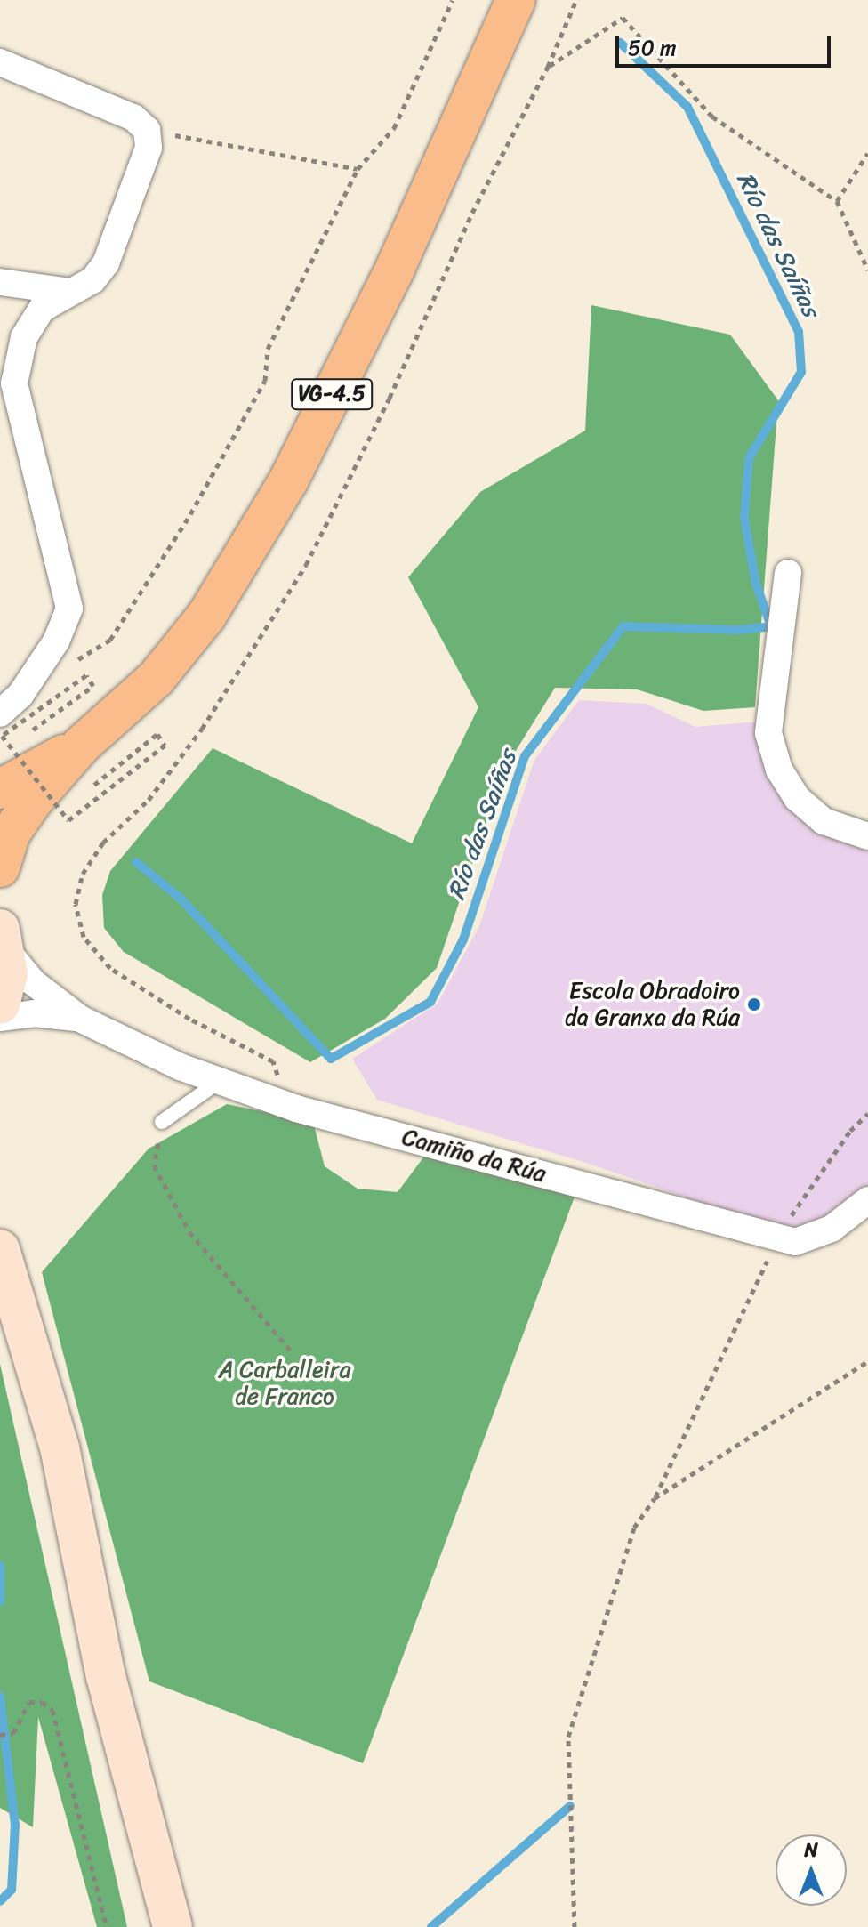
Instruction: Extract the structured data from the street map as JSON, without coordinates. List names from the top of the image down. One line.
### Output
{"streets":{"highway":["VG-4.5"],"street":["Camiño da Rúa"]},"water":["Río das Saíñas"],"parks":["A Carballeira de Franco"],"places":["Escola Obradoiro da Granxa da Rúa"],"scale_bar":"50 m","north":"top"}
